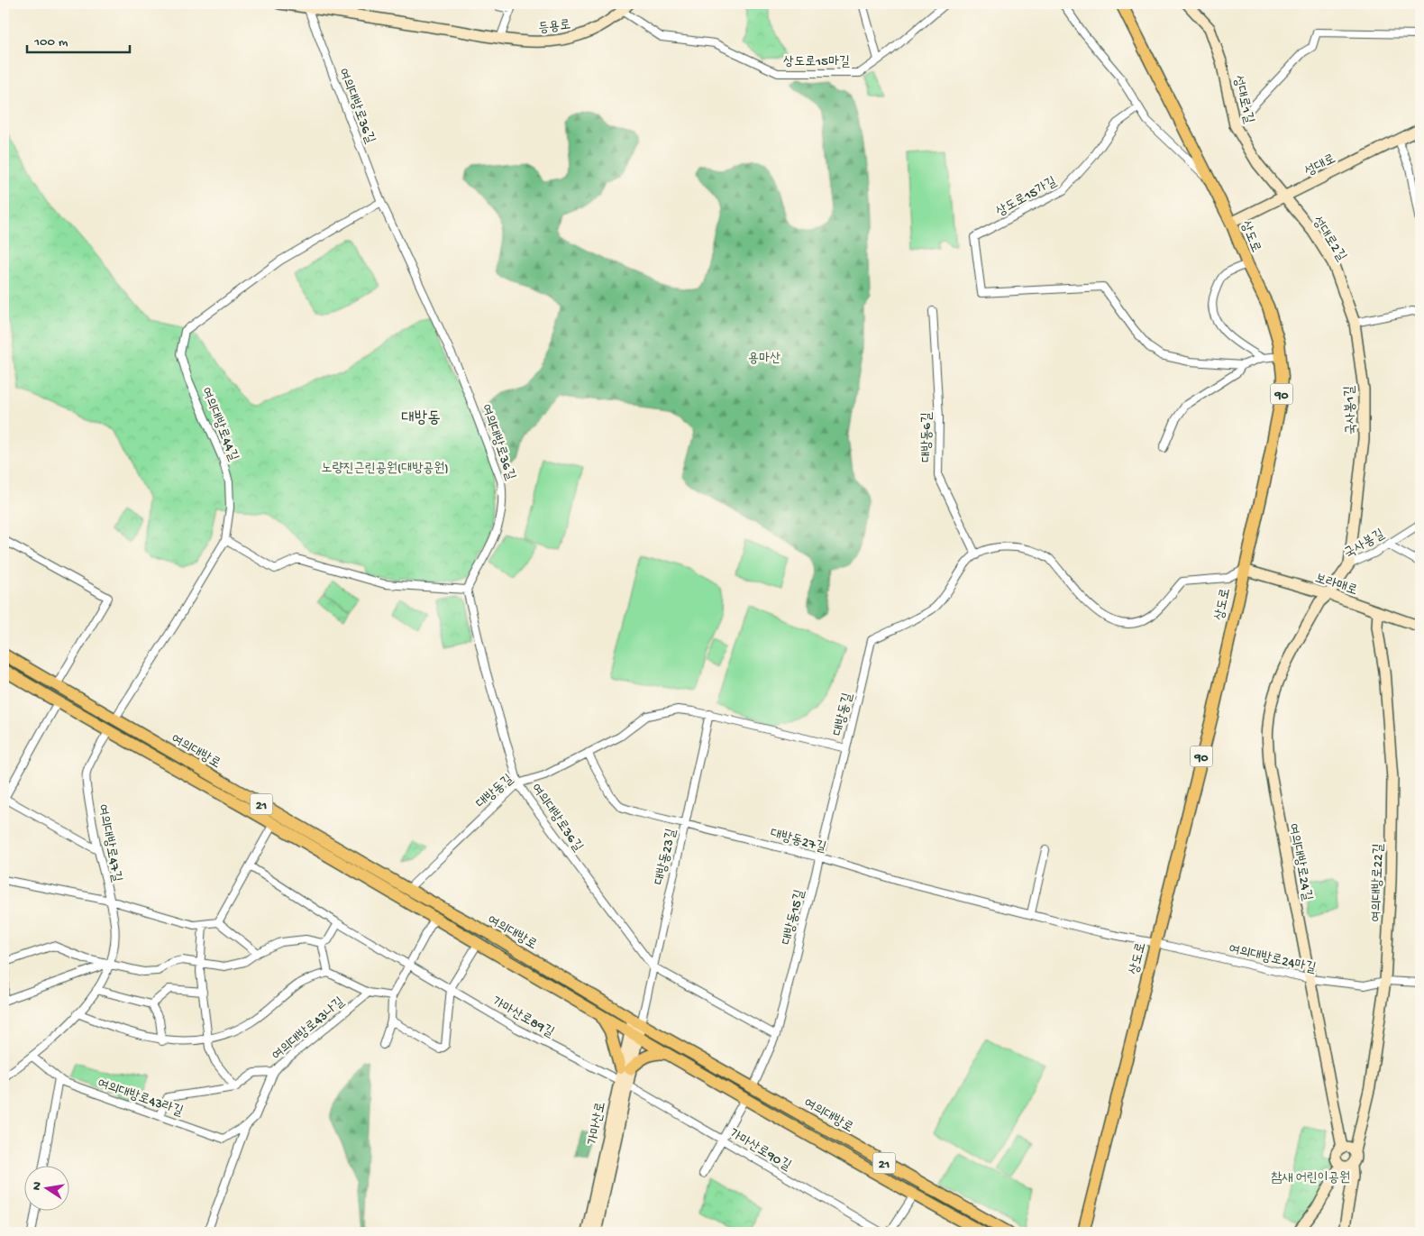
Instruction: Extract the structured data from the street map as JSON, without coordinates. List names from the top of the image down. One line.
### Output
{"streets":{"main road":["상도로","90","여의대방로","21"],"street":["등용로","상도로15마길","성대로1길","여의대방로36길","성대로","상도로15가길","성대로2길","국사봉1길","여의대방로44길","대방동6길","국사봉길","보라매로","대방동길","대방동27길","여의대방로47길","대방동23길","여의대방로24길","여의대방로22길","대방동15길","여의대방로24마길","가마산로89길","여의대방로43나길","여의대방로43라길","가마산로","가마산로90길"]},"crossings":[["등용로","상도로15마길"],["등용로","여의대방로36길"],["성대로1길","성대로"],["성대로1길","성대로2길"],["여의대방로36길","여의대방로44길"],["여의대방로36길","대방동길"],["여의대방로36길","대방동23길"],["성대로","상도로"],["성대로","성대로2길"],["상도로","보라매로"],["상도로","대방동길"],["상도로","대방동27길"],["상도로","여의대방로24마길"],["성대로2길","국사봉1길"],["국사봉1길","국사봉길"],["여의대방로44길","여의대방로"],["여의대방로44길","여의대방로47길"],["대방동6길","대방동길"],["국사봉길","보라매로"],["국사봉길","여의대방로24길"],["보라매로","대방동길"],["보라매로","여의대방로24길"],["보라매로","여의대방로22길"],["대방동길","여의대방로"],["대방동길","대방동27길"],["대방동길","대방동23길"],["대방동길","대방동15길"],["여의대방로","여의대방로47길"],["여의대방로","대방동23길"],["여의대방로","대방동15길"],["여의대방로","가마산로"],["대방동27길","대방동23길"],["대방동27길","대방동15길"],["대방동27길","여의대방로24마길"],["여의대방로47길","여의대방로43라길"],["대방동23길","가마산로"],["여의대방로24길","여의대방로22길"],["여의대방로24길","여의대방로24마길"],["여의대방로22길","여의대방로24마길"],["가마산로89길","가마산로"],["가마산로89길","가마산로90길"],["여의대방로43나길","여의대방로43라길"],["가마산로","가마산로90길"]],"districts":["대방동"],"parks":["용마산","노량진근린공원(대방공원)","참새 어린이공원"],"scale_bar":"100 m","north":"left"}
